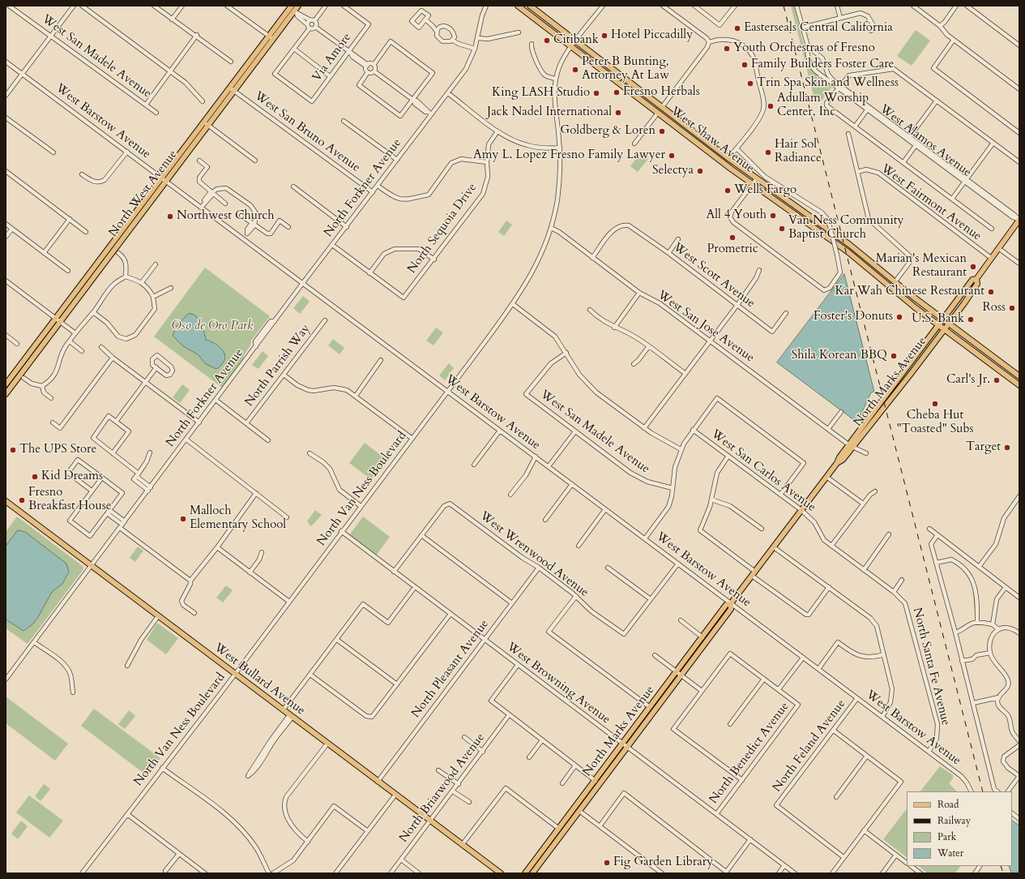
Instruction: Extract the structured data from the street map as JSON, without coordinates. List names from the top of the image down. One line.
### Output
{"streets":{"main road":["West Shaw Avenue","North West Avenue","North Marks Avenue","West Bullard Avenue"],"street":["West San Madele Avenue","Via Amore","West Barstow Avenue","West San Bruno Avenue","West Alamos Avenue","North Forkner Avenue","West Fairmont Avenue","North Sequoia Drive","West Scott Avenue","West San Jose Avenue","North Parrish Way","West San Carlos Avenue","North Van Ness Boulevard","West Wrenwood Avenue","North Santa Fe Avenue","North Pleasant Avenue","West Browning Avenue","North Feland Avenue","North Benedict Avenue","North Briarwood Avenue"]},"crossings":[["West Barstow Avenue","North Forkner Avenue"],["West Barstow Avenue","North West Avenue"],["West Barstow Avenue","North Marks Avenue"],["West Barstow Avenue","North Van Ness Boulevard"],["West Barstow Avenue","North Santa Fe Avenue"],["West Barstow Avenue","North Feland Avenue"],["West San Bruno Avenue","North Forkner Avenue"],["West San Bruno Avenue","North West Avenue"],["West Shaw Avenue","North Marks Avenue"],["West Shaw Avenue","North Van Ness Boulevard"],["West Alamos Avenue","North Marks Avenue"],["North Forkner Avenue","West Bullard Avenue"],["West Fairmont Avenue","North Marks Avenue"],["West Scott Avenue","West San Jose Avenue"],["West San Jose Avenue","North Marks Avenue"],["West San Jose Avenue","North Van Ness Boulevard"],["North Marks Avenue","West San Carlos Avenue"],["North Marks Avenue","West Browning Avenue"],["West San Carlos Avenue","North Santa Fe Avenue"],["North Van Ness Boulevard","West Bullard Avenue"],["North Van Ness Boulevard","West Browning Avenue"],["West Wrenwood Avenue","North Pleasant Avenue"],["North Pleasant Avenue","West Bullard Avenue"],["North Pleasant Avenue","West Browning Avenue"],["West Bullard Avenue","North Briarwood Avenue"],["West Browning Avenue","North Benedict Avenue"]],"parks":["Oso de Oro Park"],"places":["Easterseals Central California","Hotel Piccadilly","Citibank","Youth Orchestras of Fresno","Family Builders Foster Care","Peter B Bunting, Attorney At Law","Trin Spa Skin and Wellness","Fresno Herbals","King LASH Studio","Adullam Worship Center, Inc","Jack Nadel International","Goldberg & Loren","Hair Sol Radiance","Amy L. Lopez Fresno Family Lawyer","Selectya","Wells Fargo","All 4 Youth","Northwest Church","Van Ness Community Baptist Church","Prometric","Marian's Mexican Restaurant","Kar Wah Chinese Restaurant","Ross","Foster's Donuts","U.S. Bank","Shila Korean BBQ","Carl's Jr.","Cheba Hut \"Toasted\" Subs","Target","The UPS Store","Kid Dreams","Fresno Breakfast House","Malloch Elementary School","Fig Garden Library"],"legend":["Road","Railway","Park","Water"]}
